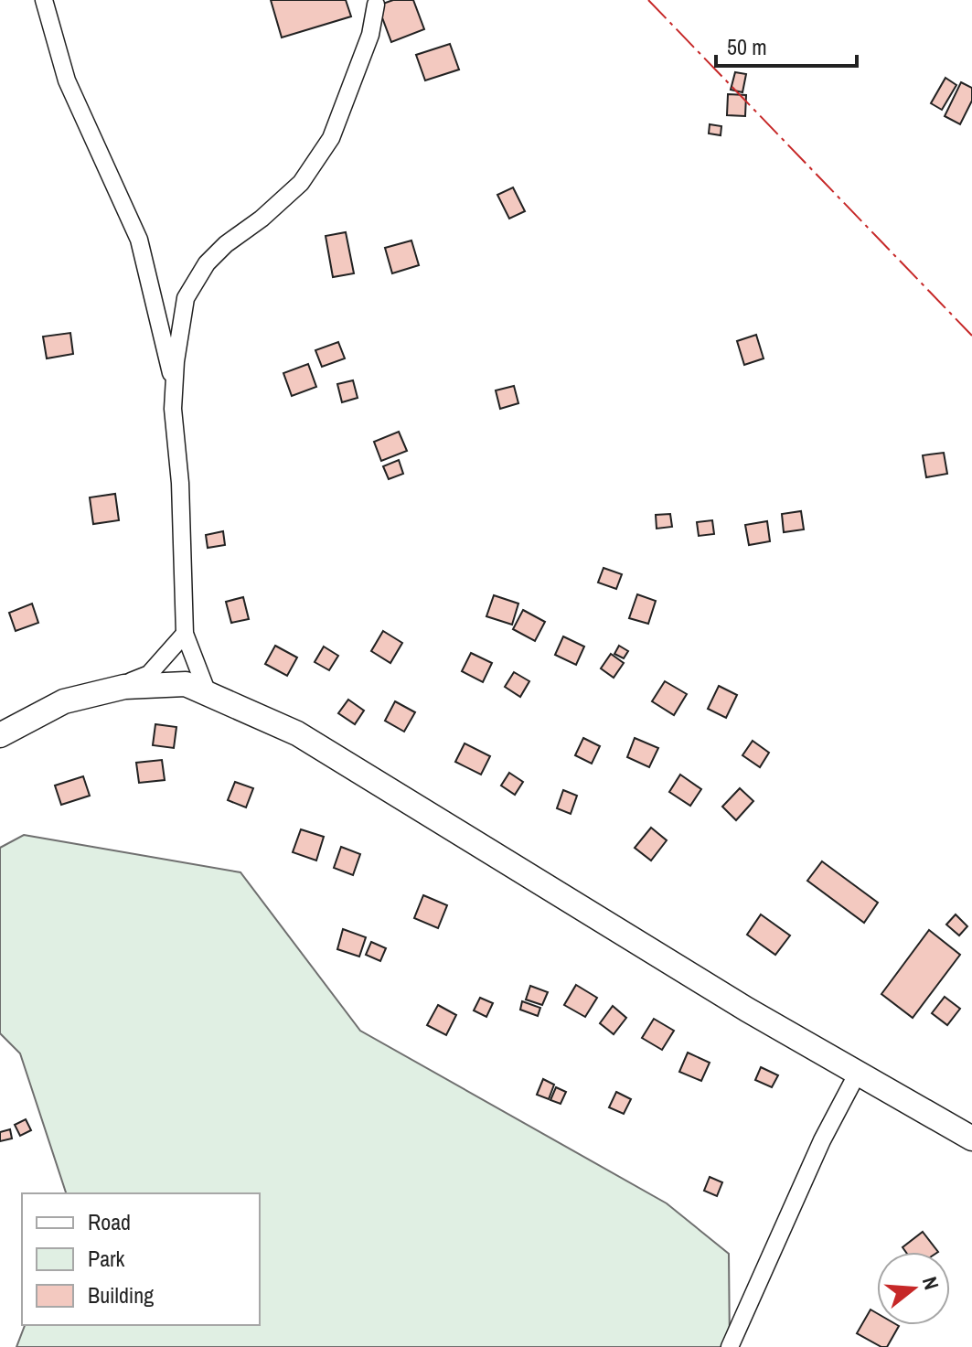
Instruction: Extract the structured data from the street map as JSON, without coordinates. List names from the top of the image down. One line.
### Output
{"legend":["Road","Park","Building"],"scale_bar":"50 m","north":"right"}
